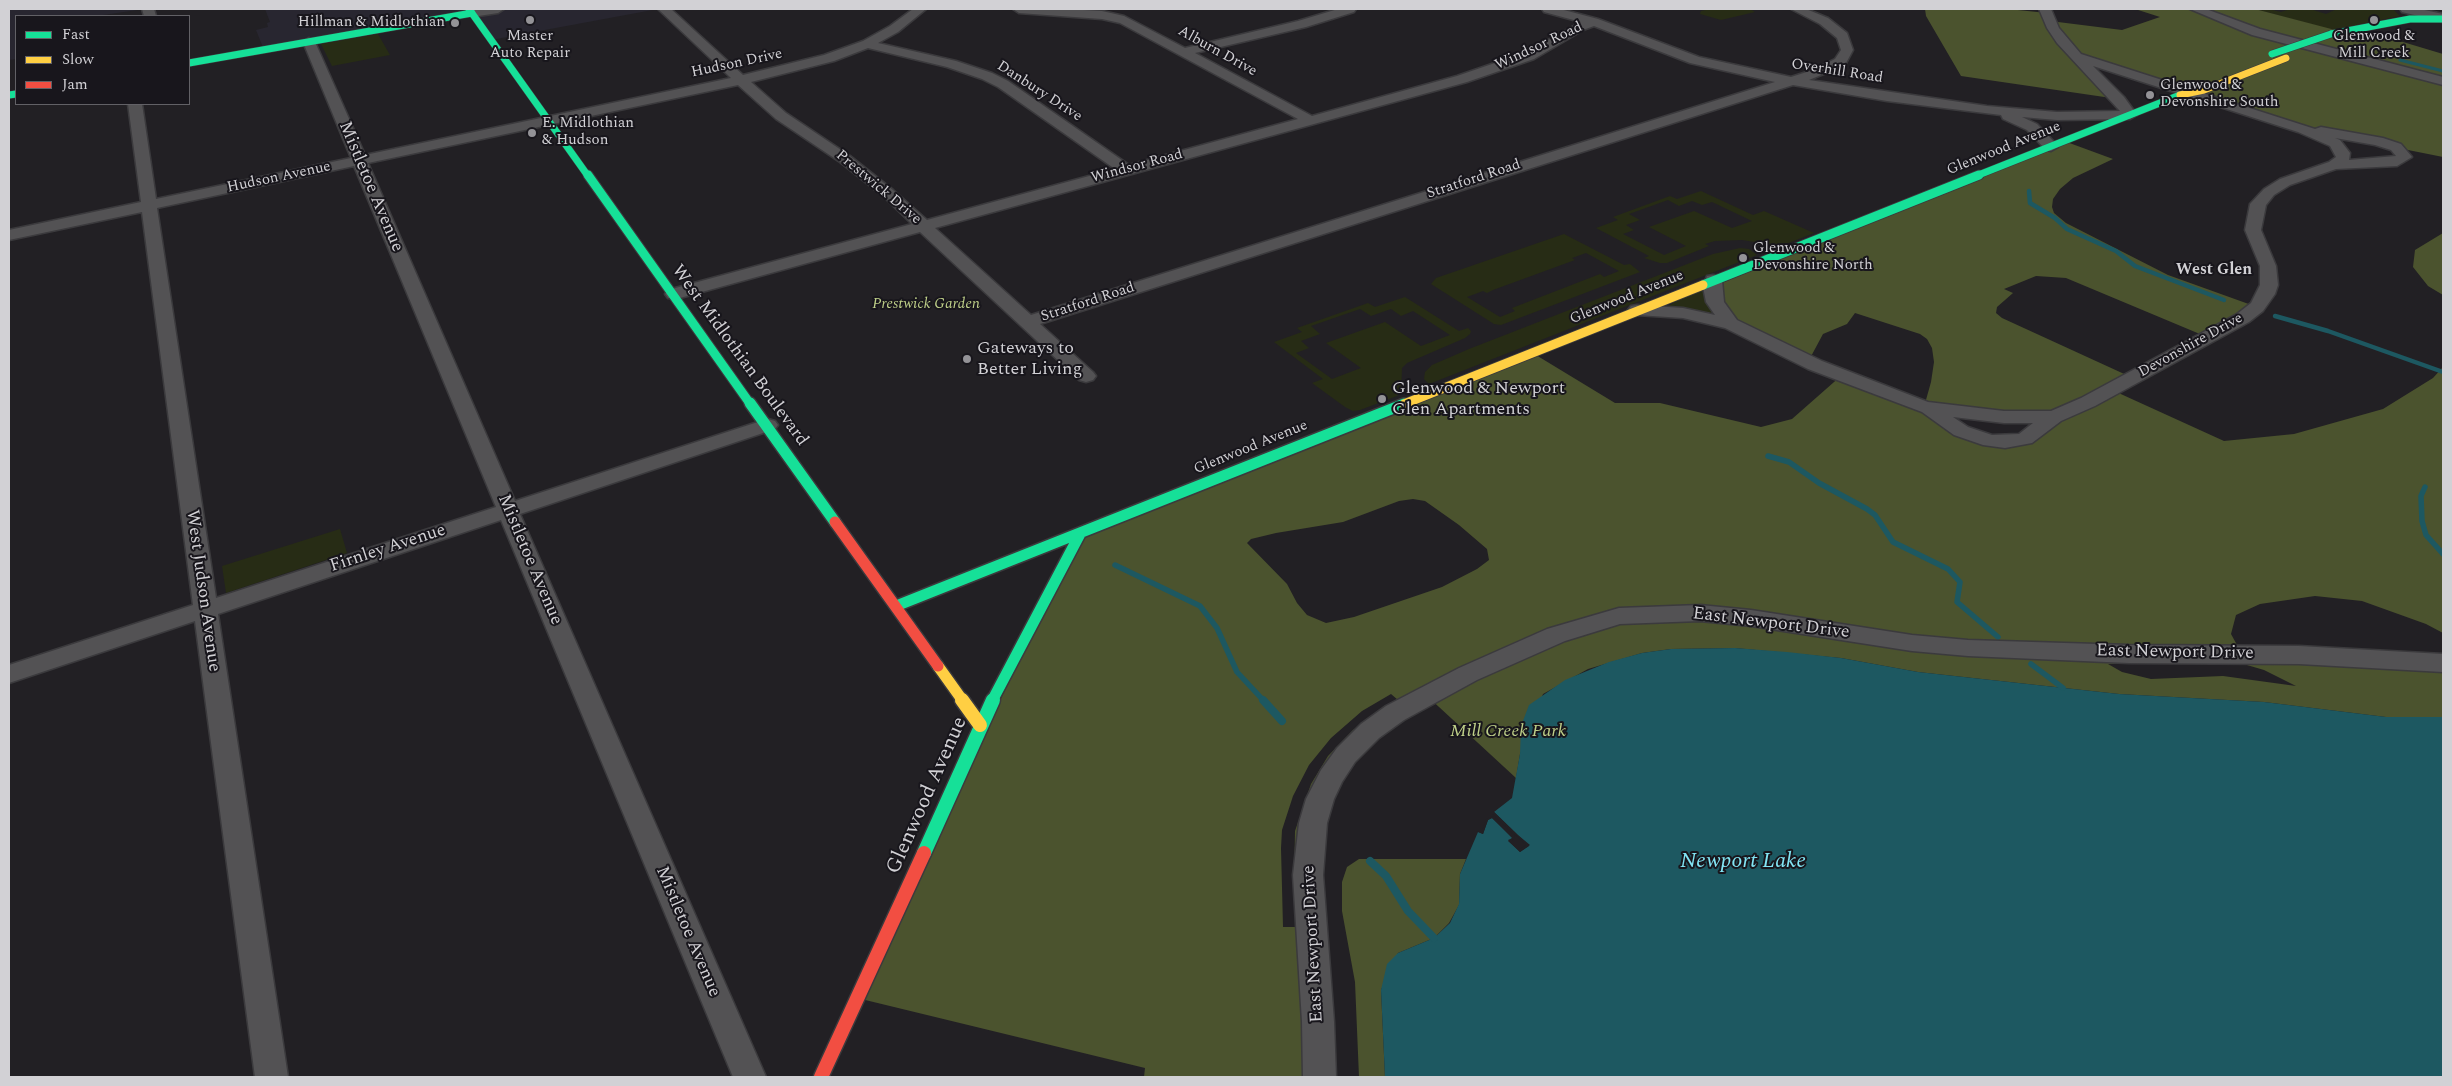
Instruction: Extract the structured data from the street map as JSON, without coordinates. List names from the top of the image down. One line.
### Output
{"streets":{"street":["Windsor Road","Alburn Drive","Hudson Drive","Overhill Road","Danbury Drive","Glenwood Avenue","Hudson Avenue","Stratford Road","Mistletoe Avenue","Prestwick Drive","Devonshire Drive","West Midlothian Boulevard","Firnley Avenue","West Judson Avenue","East Newport Drive"]},"crossings":[["Windsor Road","Alburn Drive"],["Windsor Road","Overhill Road"],["Windsor Road","Danbury Drive"],["Windsor Road","Prestwick Drive"],["Windsor Road","West Midlothian Boulevard"],["Hudson Drive","Danbury Drive"],["Hudson Drive","Hudson Avenue"],["Hudson Drive","Prestwick Drive"],["Hudson Drive","West Midlothian Boulevard"],["Overhill Road","Glenwood Avenue"],["Overhill Road","Stratford Road"],["Glenwood Avenue","Devonshire Drive"],["Glenwood Avenue","West Midlothian Boulevard"],["Hudson Avenue","Mistletoe Avenue"],["Hudson Avenue","West Midlothian Boulevard"],["Hudson Avenue","West Judson Avenue"],["Stratford Road","Prestwick Drive"],["Mistletoe Avenue","Firnley Avenue"],["West Midlothian Boulevard","Firnley Avenue"],["Firnley Avenue","West Judson Avenue"]],"districts":["West Glen"],"water":["Newport Lake"],"parks":["Prestwick Garden","Mill Creek Park"],"places":["Master Auto Repair","Glenwood & Mill Creek","Hillman & Midlothian","Glenwood & Devonshire South","E. Midlothian & Hudson","Glenwood & Devonshire North","Gateways to Better Living","Glenwood & Newport Glen Apartments"],"legend":["Fast","Slow","Jam"]}
